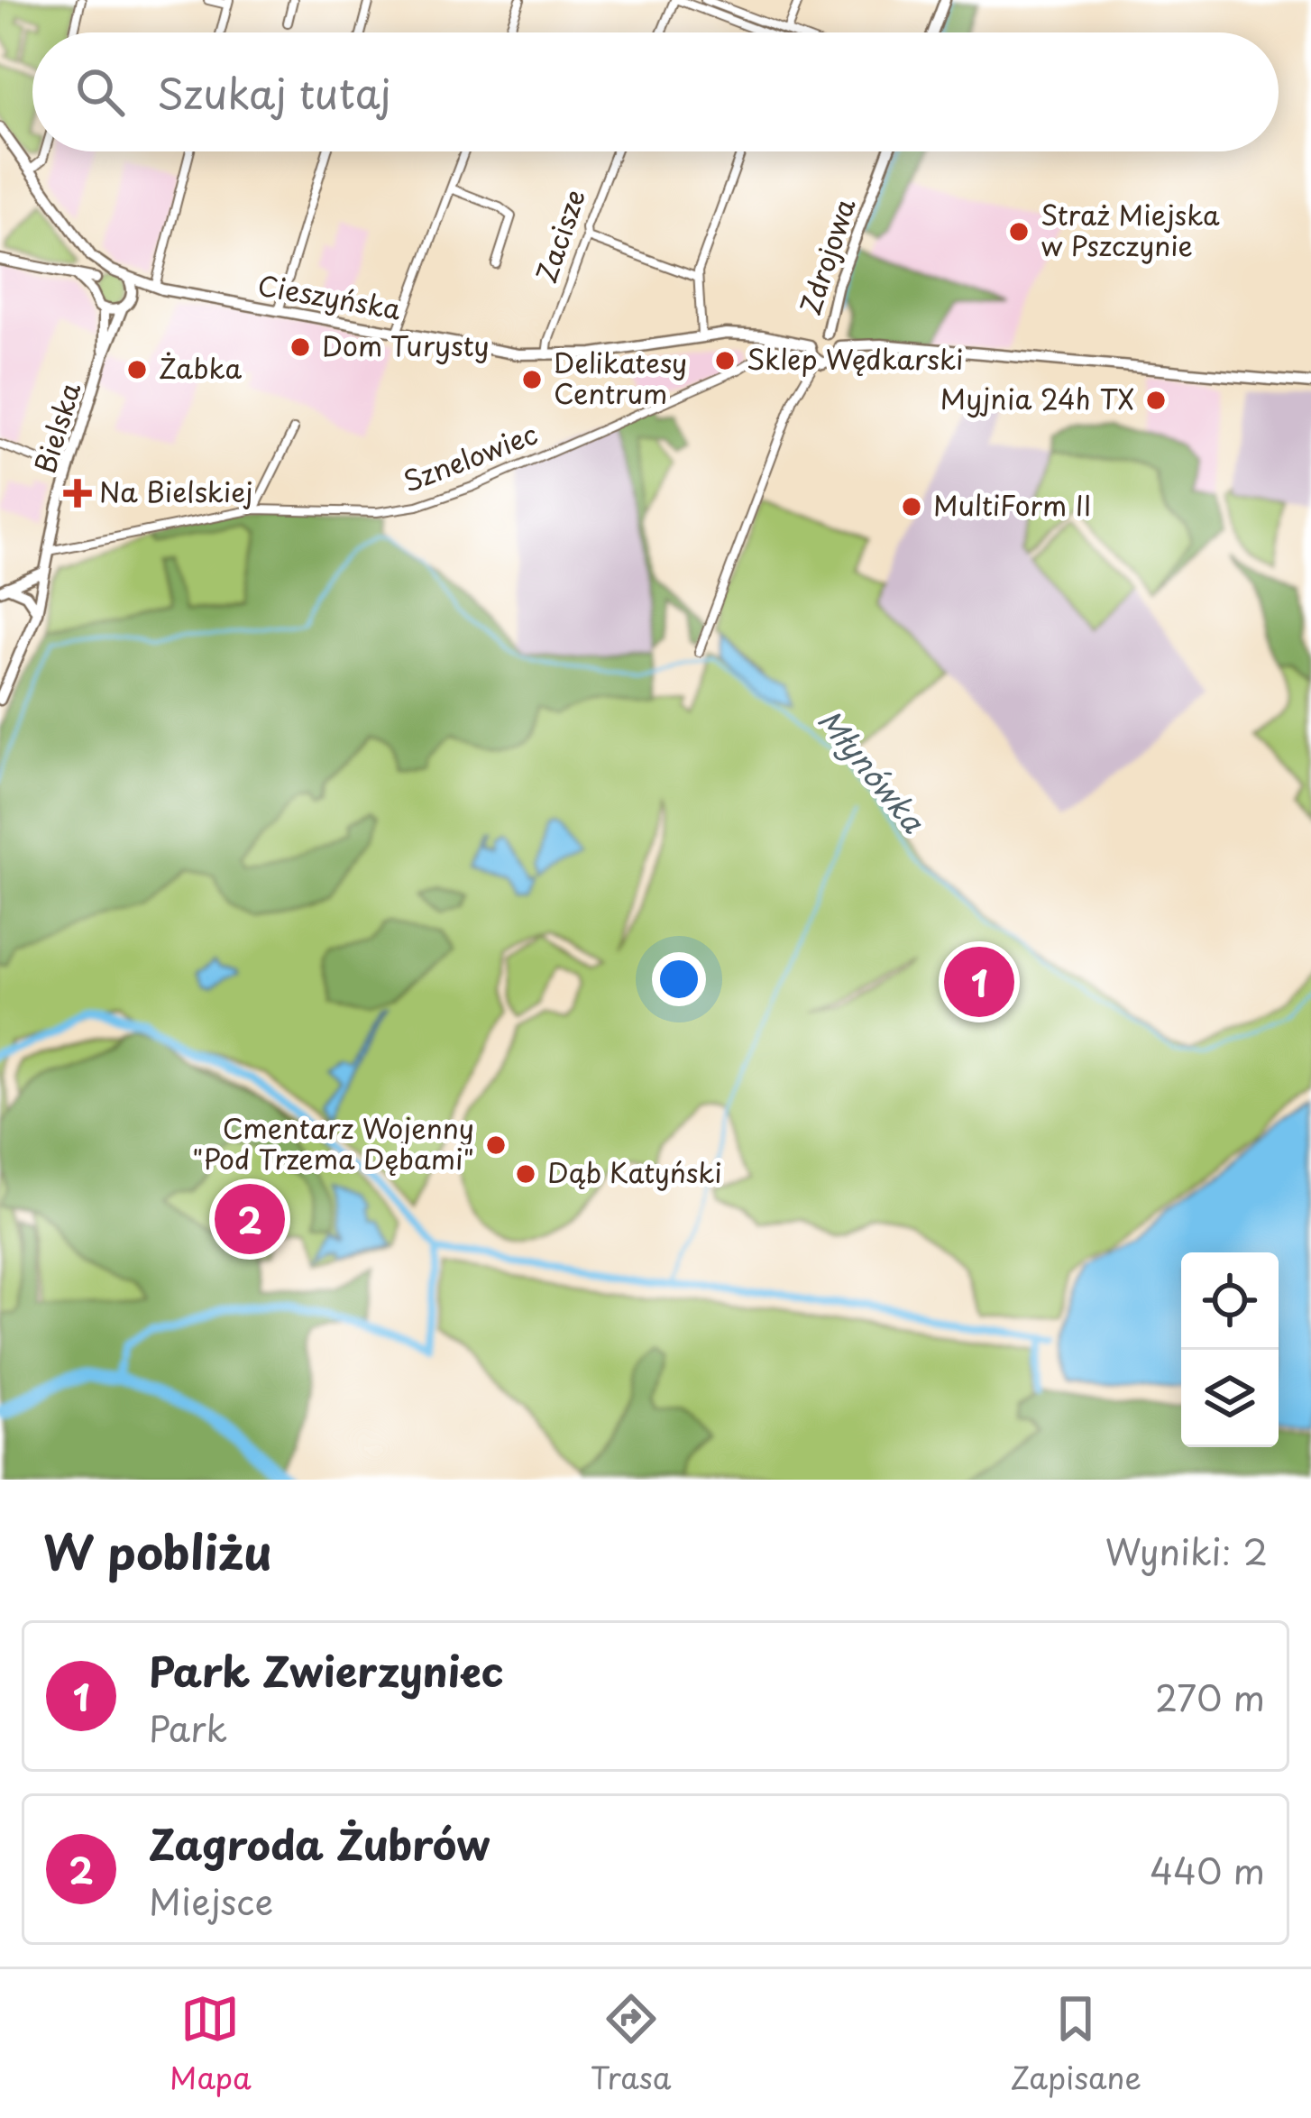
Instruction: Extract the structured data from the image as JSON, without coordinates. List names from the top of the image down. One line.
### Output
{"streets":{"main road":["Zdrojowa","Cieszyńska","Bielska"],"street":["Zacisze","Sznelowiec"]},"crossings":[["Zacisze","Cieszyńska"],["Zdrojowa","Cieszyńska"],["Cieszyńska","Bielska"],["Cieszyńska","Sznelowiec"],["Bielska","Sznelowiec"]],"water":["Młynówka"],"places":{"other":["Straż Miejska w Pszczynie","Dom Turysty","Sklep Wędkarski","Żabka","Delikatesy Centrum","Myjnia 24h TX","MultiForm II","Cmentarz Wojenny \"Pod Trzema Dębami\"","Dąb Katyński"],"health":["Na Bielskiej"]},"page":{"search":"Szukaj tutaj","pins":["1","2"],"heading":["W pobliżu","Wyniki: 2"],"list":[{"mark":"1","name":"Park Zwierzyniec","note":"Park","value":"270 m"},{"mark":"2","name":"Zagroda Żubrów","note":"Miejsce","value":"440 m"}],"nav":["Mapa","Trasa","Zapisane"]}}
